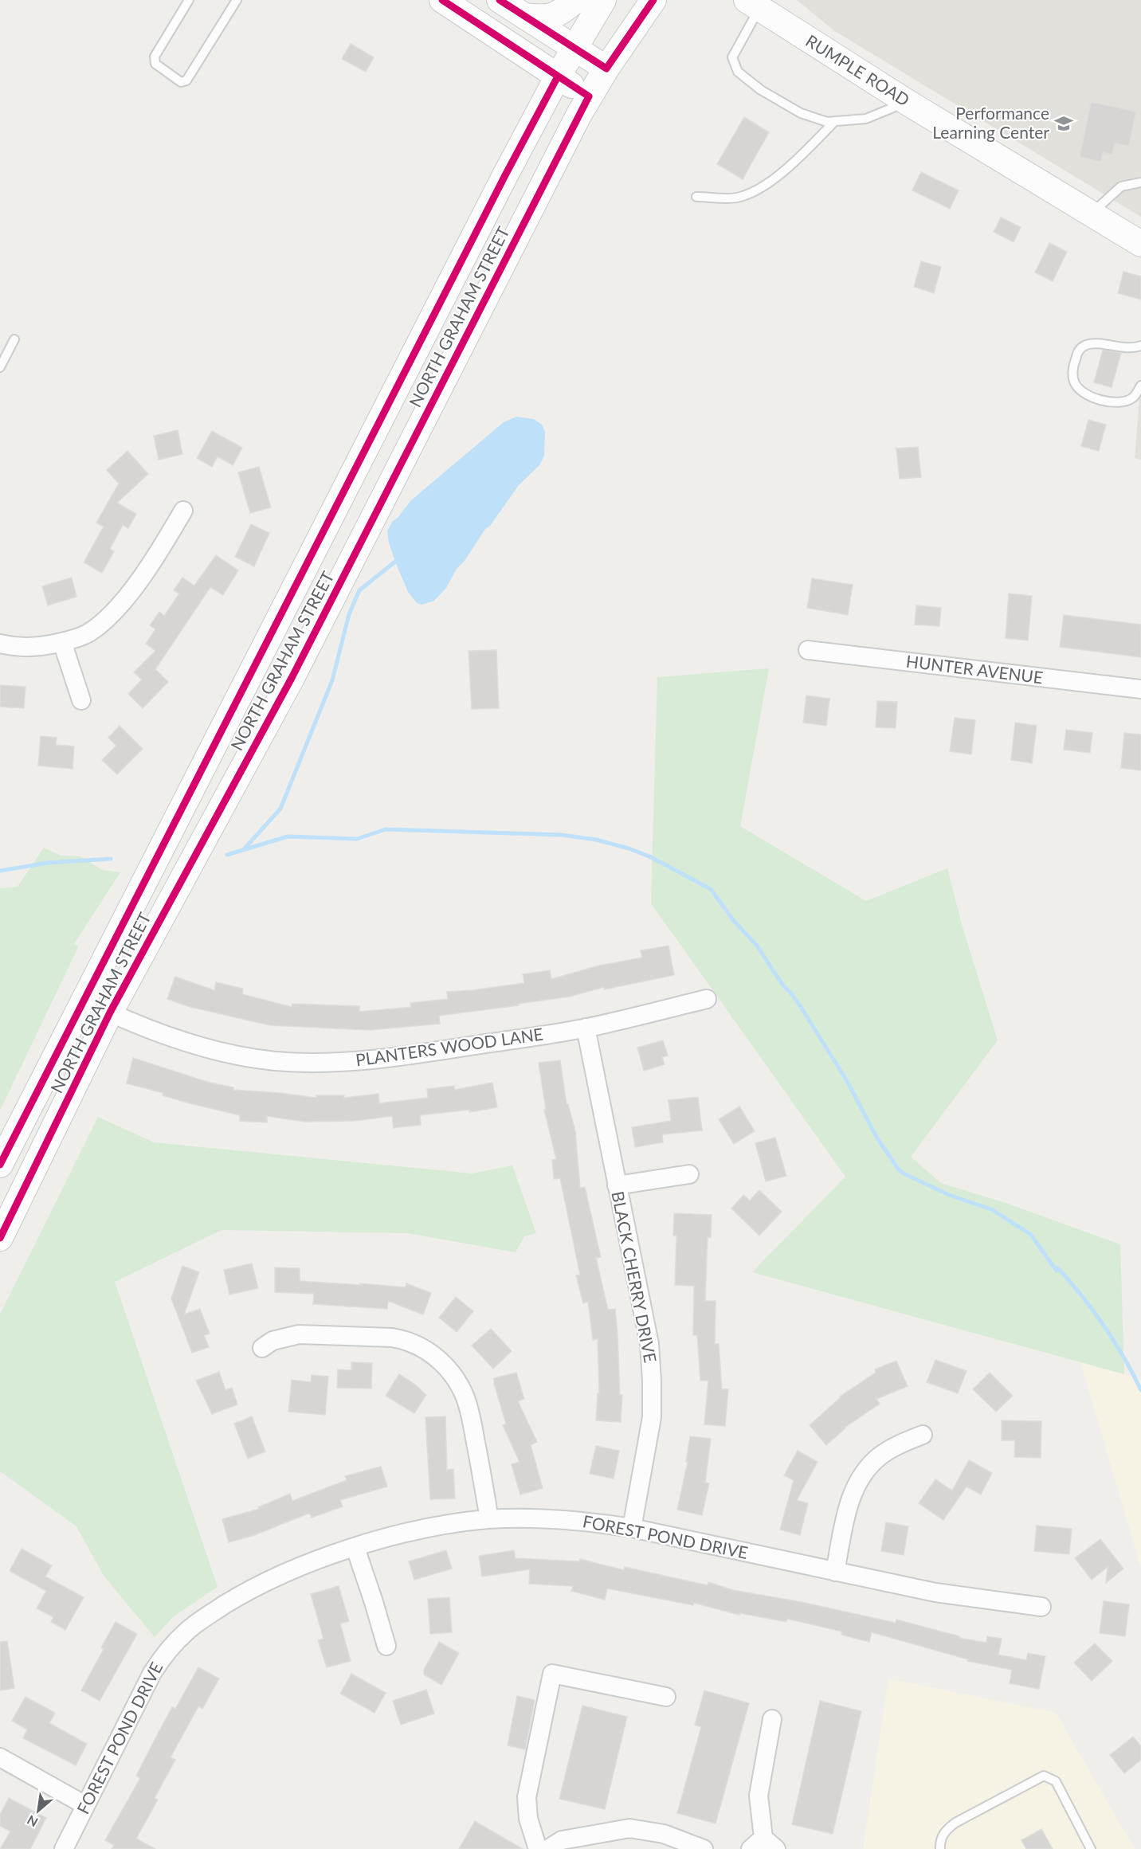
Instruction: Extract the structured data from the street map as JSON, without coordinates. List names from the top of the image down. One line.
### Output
{"streets":{"main road":["RUMPLE ROAD","NORTH GRAHAM STREET"],"street":["HUNTER AVENUE","PLANTERS WOOD LANE","BLACK CHERRY DRIVE","FOREST POND DRIVE"]},"crossings":[["NORTH GRAHAM STREET","PLANTERS WOOD LANE"],["PLANTERS WOOD LANE","BLACK CHERRY DRIVE"],["BLACK CHERRY DRIVE","FOREST POND DRIVE"]],"places":{"school or university":["Performance Learning Center"]},"north":"bottom left"}
